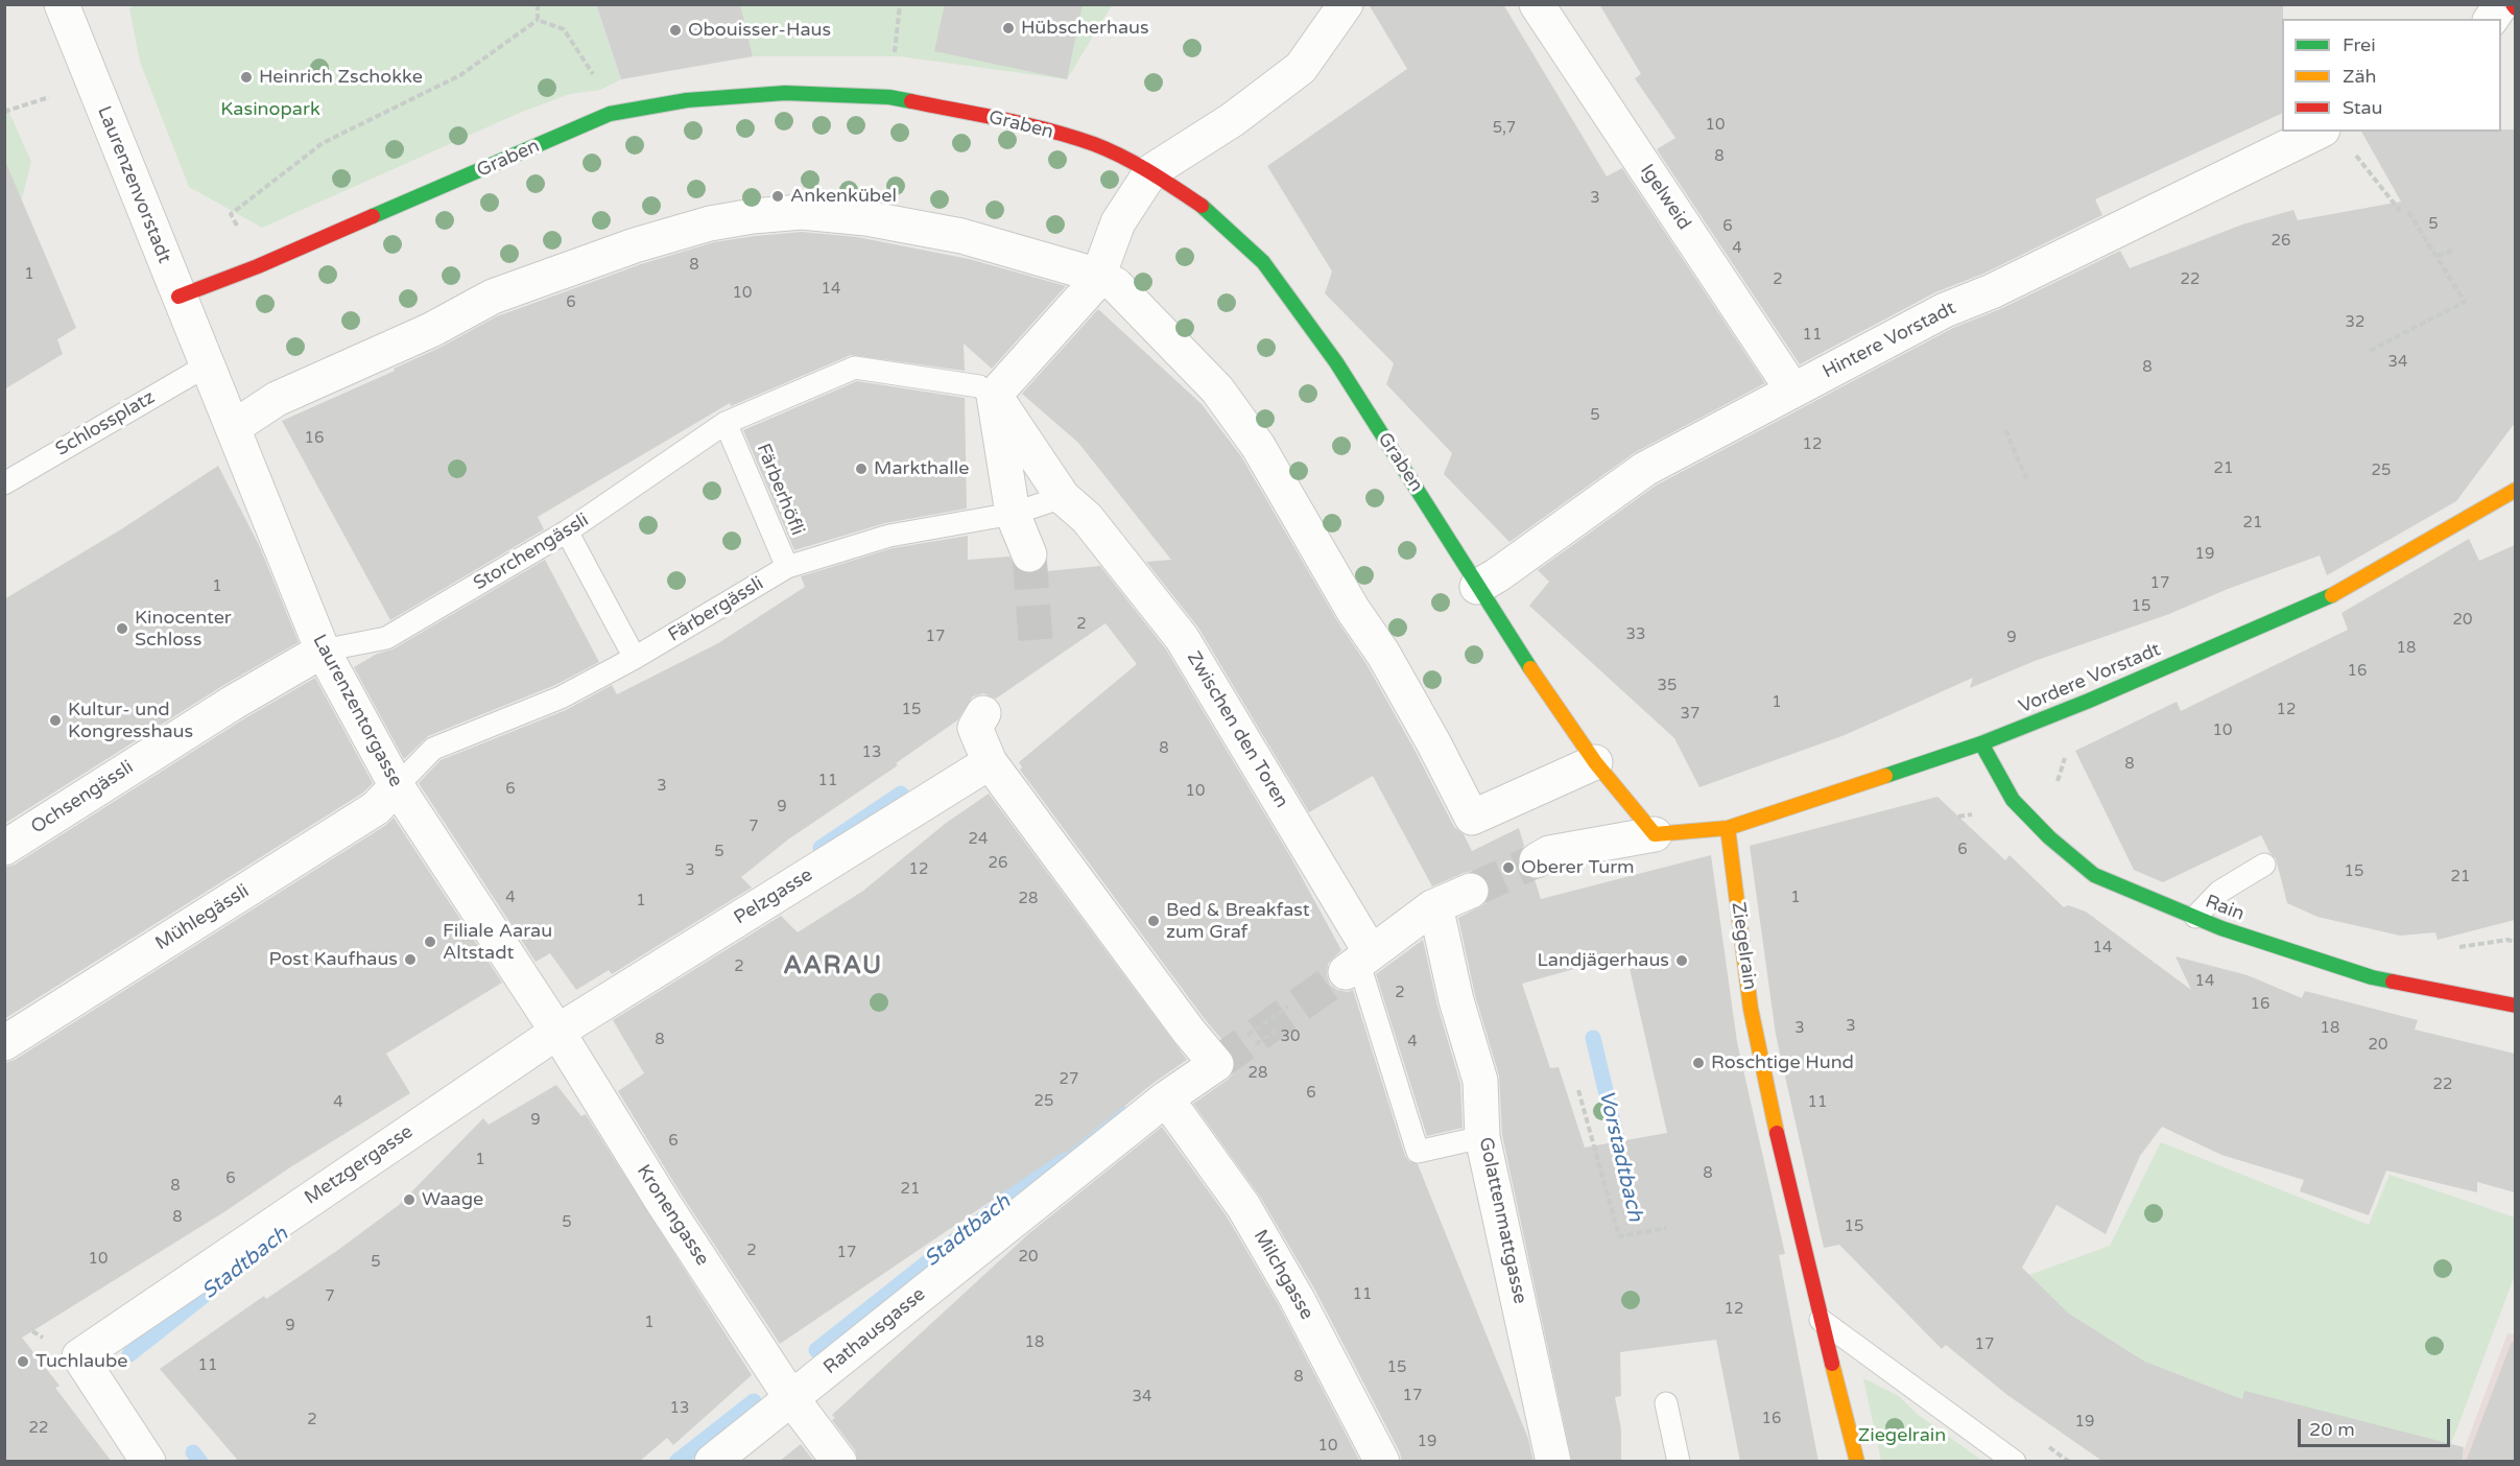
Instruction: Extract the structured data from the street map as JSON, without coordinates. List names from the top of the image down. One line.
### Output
{"streets":{"street":["Graben","Laurenzenvorstadt","Igelweid","Hintere Vorstadt","Vordere Vorstadt","Laurenzentorgasse","Zwischen den Toren","Ochsengässli","Pelzgasse","Rain","Mühlegässli","Ziegelrain","Metzgergasse","Kronengasse","Golattenmattgasse","Milchgasse","Rathausgasse"],"lane":["Schlossplatz","Storchengässli","Färbergässli"]},"crossings":[["Graben","Laurenzenvorstadt"],["Graben","Hintere Vorstadt"],["Graben","Vordere Vorstadt"],["Laurenzenvorstadt","Schlossplatz"],["Laurenzenvorstadt","Laurenzentorgasse"],["Igelweid","Hintere Vorstadt"],["Schlossplatz","Laurenzentorgasse"],["Storchengässli","Laurenzentorgasse"],["Storchengässli","Zwischen den Toren"],["Storchengässli","Ochsengässli"],["Färbergässli","Laurenzentorgasse"],["Färbergässli","Zwischen den Toren"],["Färbergässli","Mühlegässli"],["Vordere Vorstadt","Rain"],["Vordere Vorstadt","Ziegelrain"],["Laurenzentorgasse","Ochsengässli"],["Laurenzentorgasse","Pelzgasse"],["Laurenzentorgasse","Mühlegässli"],["Laurenzentorgasse","Metzgergasse"],["Laurenzentorgasse","Kronengasse"],["Pelzgasse","Metzgergasse"],["Pelzgasse","Kronengasse"],["Pelzgasse","Rathausgasse"],["Metzgergasse","Kronengasse"],["Kronengasse","Rathausgasse"],["Milchgasse","Rathausgasse"]],"districts":["AARAU"],"water":["Vorstadtbach","Stadtbach"],"parks":["Kasinopark","Ziegelrain"],"places":["Hübscherhaus","Obouisser-Haus","Heinrich Zschokke","Ankenkübel","Markthalle","Kinocenter Schloss","Kultur- und Kongresshaus","Oberer Turm","Bed & Breakfast zum Graf","Filiale Aarau Altstadt","Post Kaufhaus","Landjägerhaus","Roschtige Hund","Waage","Tuchlaube"],"house_numbers":["10","5,7","8","3","5","6","26","4","8","1","2","22","14","10","6","32","11","34","8","5","16","12","21","25","21","19","17","1","15","20","2","33","17","9","18","16","35","1","15","12","37","10","8","13","8","11","3","6","10","9","7","24","6","5","26","12","3","15","21","4","1","28","1","14","2","14","2","16","3","3","18","30","8","4","20","28","27","22","6","25","4","11","9","6","1","8","6","8","21","8","5","15","2","17","20","10","5","11","7","12","1","9","18","17","11","15","8","17","34","13","16","2","19","22","19","10"],"legend":["Frei","Zäh","Stau"],"scale_bar":"20 m"}
